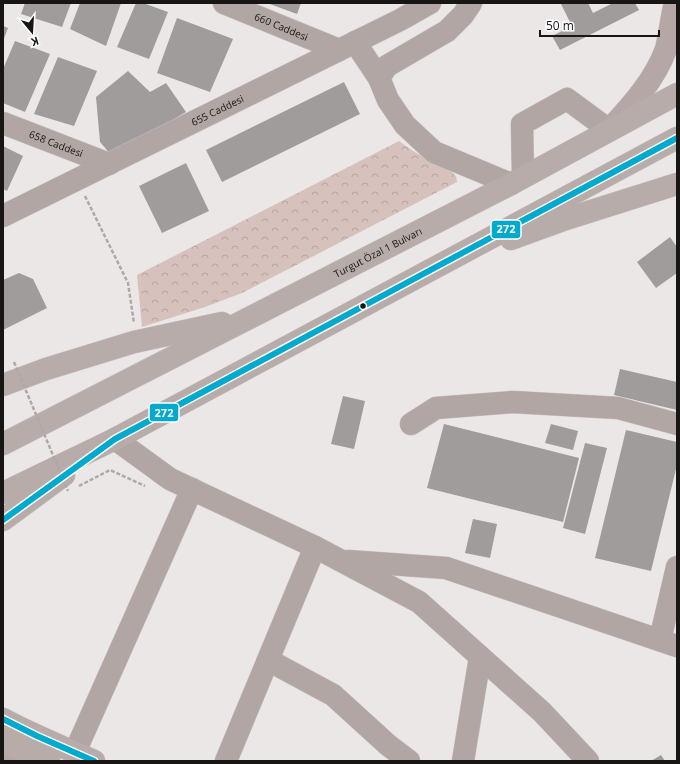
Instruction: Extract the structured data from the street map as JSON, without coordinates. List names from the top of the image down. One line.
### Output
{"streets":{"highway":["Turgut Özal 1 Bulvarı"],"street":["660 Caddesi","655 Caddesi","658 Caddesi"]},"crossings":[["660 Caddesi","655 Caddesi"],["655 Caddesi","658 Caddesi"]],"lines":["transit line 272"],"scale_bar":"50 m","north":"bottom"}
